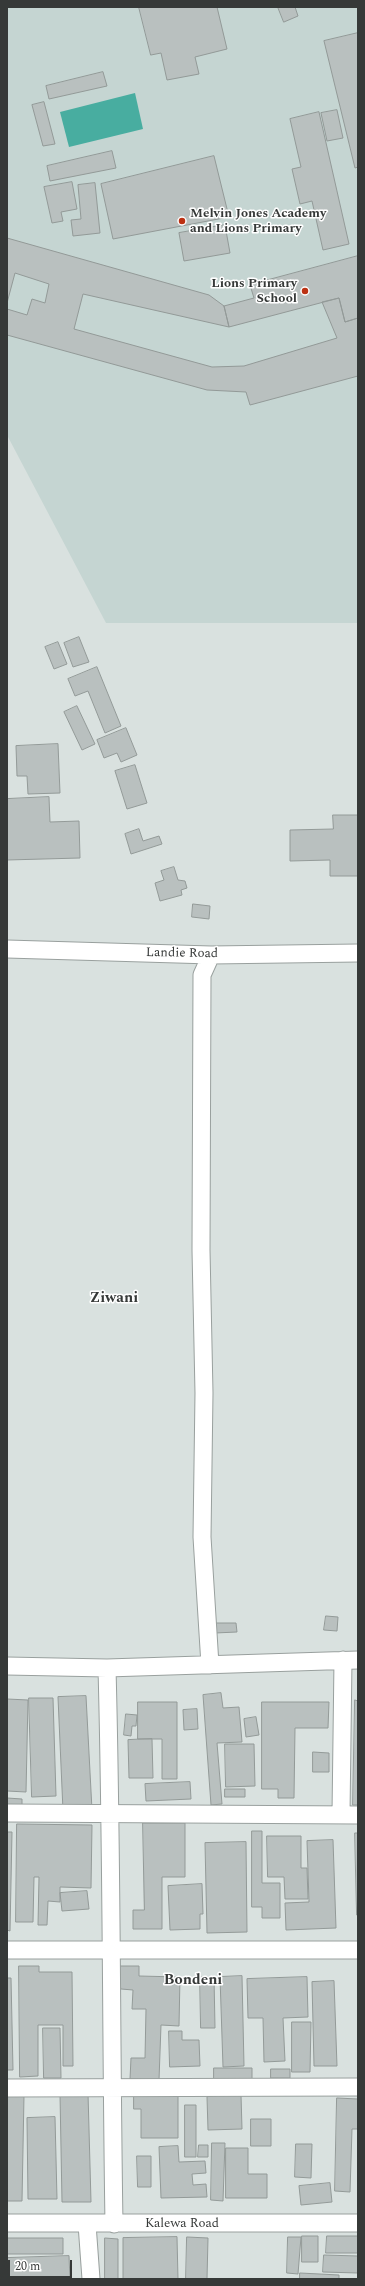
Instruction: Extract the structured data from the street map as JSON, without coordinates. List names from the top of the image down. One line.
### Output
{"streets":{"street":["Landie Road","Kalewa Road"]},"districts":["Ziwani","Bondeni"],"places":["Melvin Jones Academy and Lions Primary","Lions Primary School"],"scale_bar":"20 m"}
